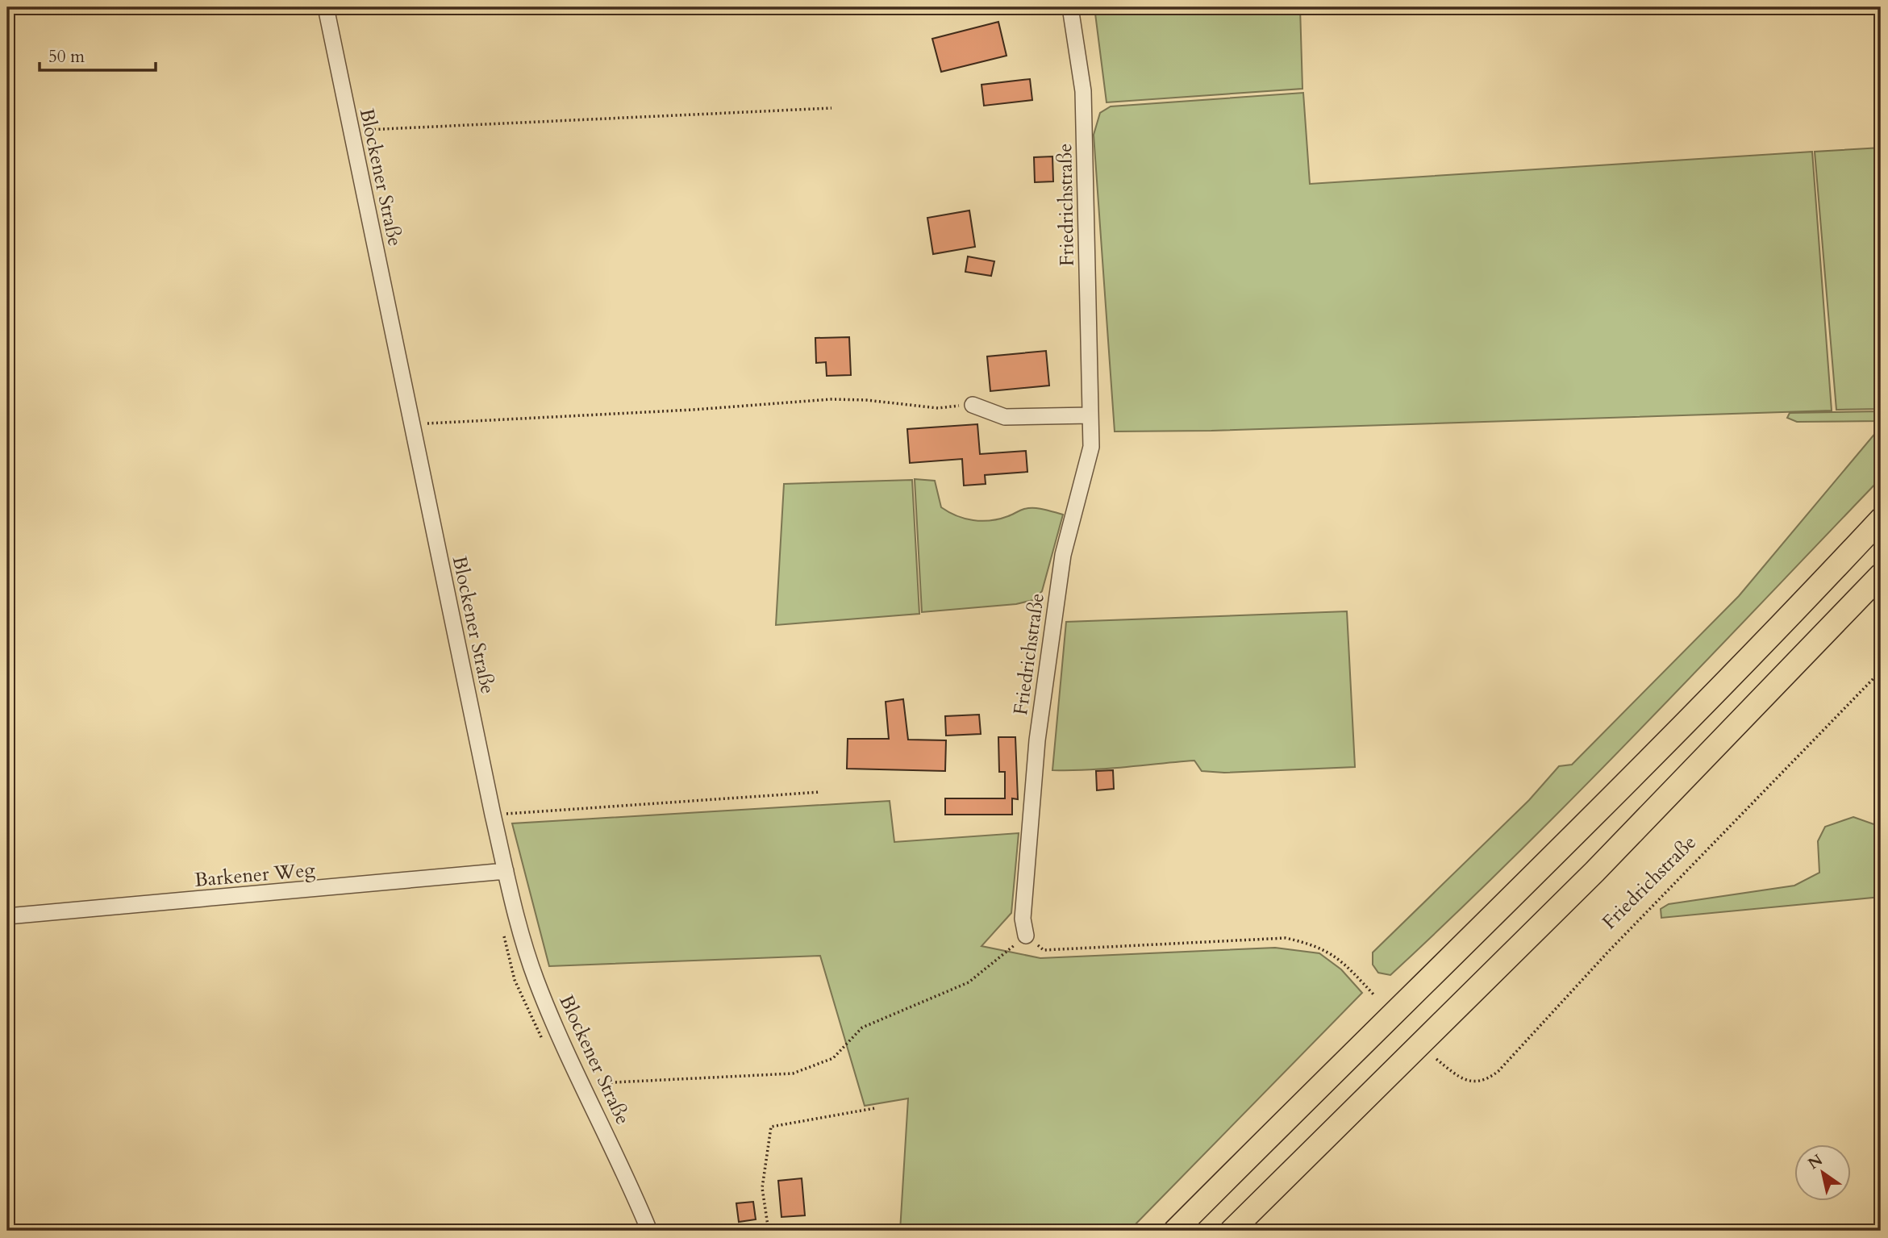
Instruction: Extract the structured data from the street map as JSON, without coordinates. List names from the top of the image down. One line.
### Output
{"streets":{"street":["Blockener Straße","Friedrichstraße","Barkener Weg"]},"crossings":[["Blockener Straße","Barkener Weg"]],"scale_bar":"50 m","north":"top left"}
